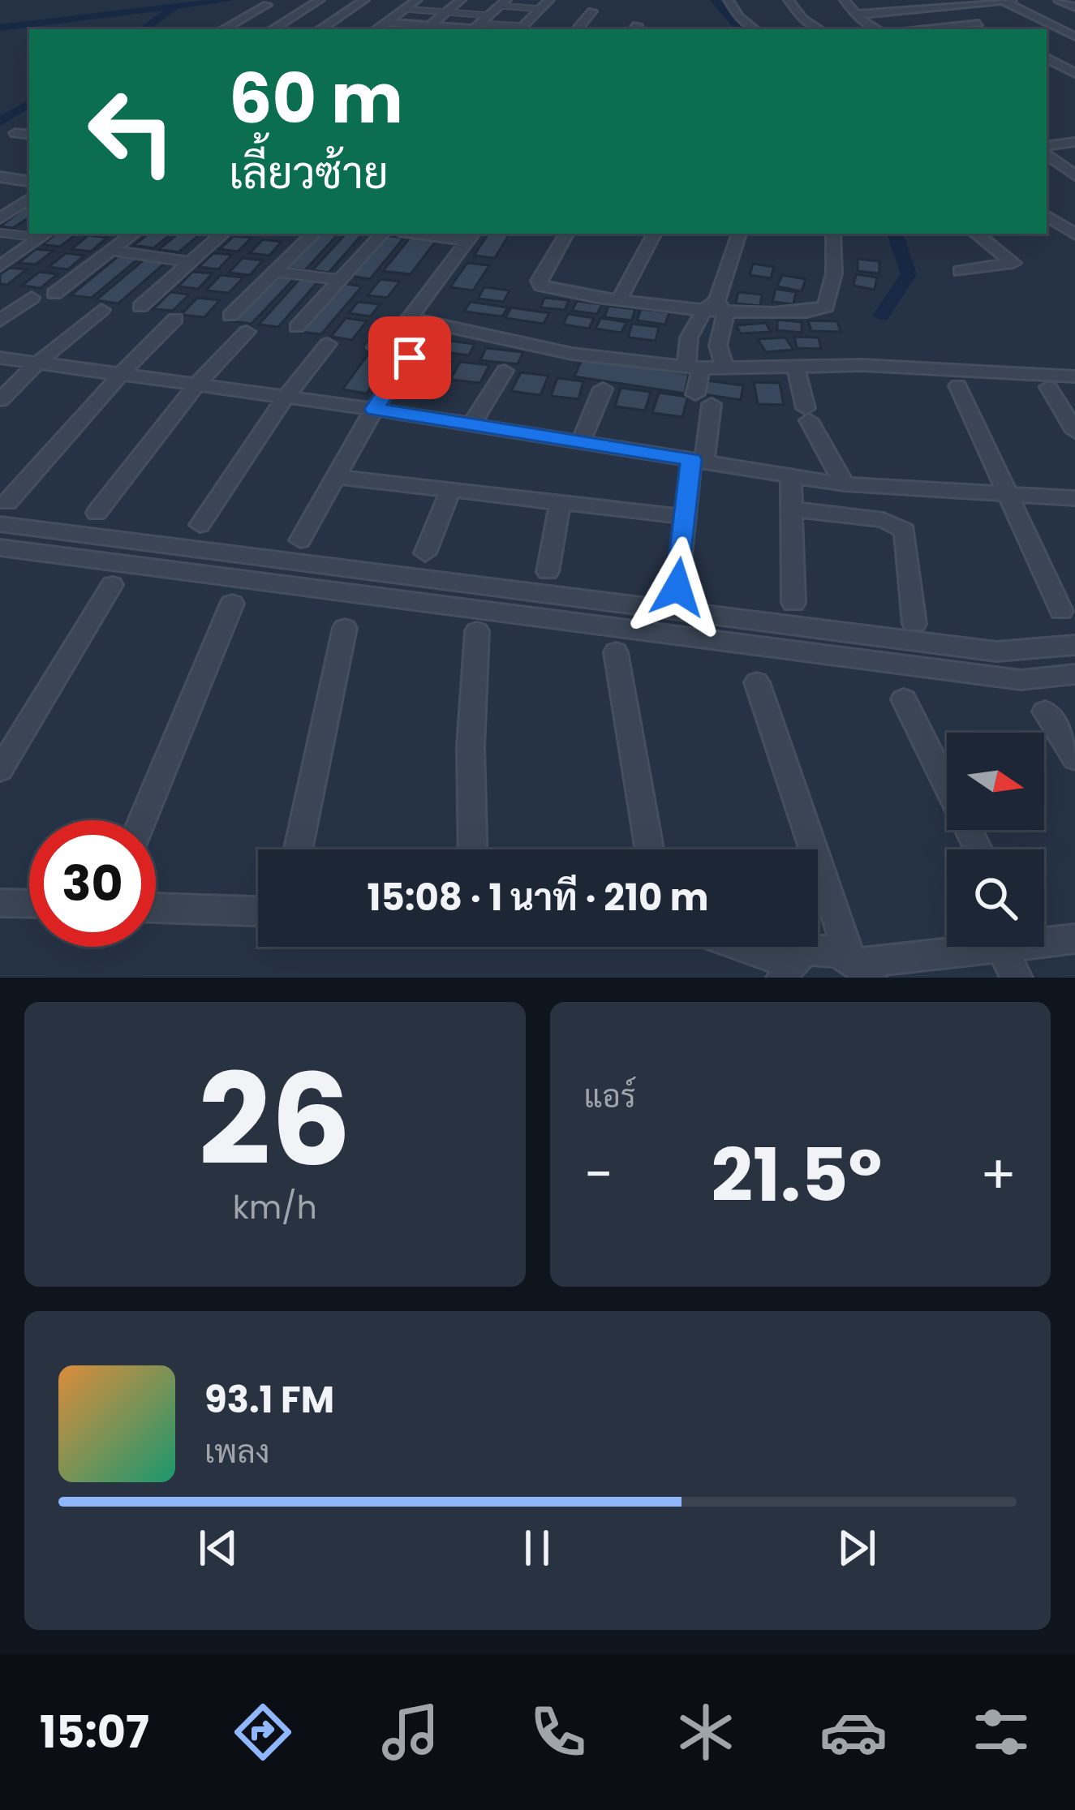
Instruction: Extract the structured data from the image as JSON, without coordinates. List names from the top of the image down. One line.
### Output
{"north":"right","page":{"turn":["60 m","เลี้ยวซ้าย"],"limit":"30","trip":"15:08 · 1 นาที · 210 m","tile":[["26","km/h"],"แอร์"],"heat":["−","21.5°","+"],"song":["93.1 FM","เพลง"],"tabs":"15:07"}}
